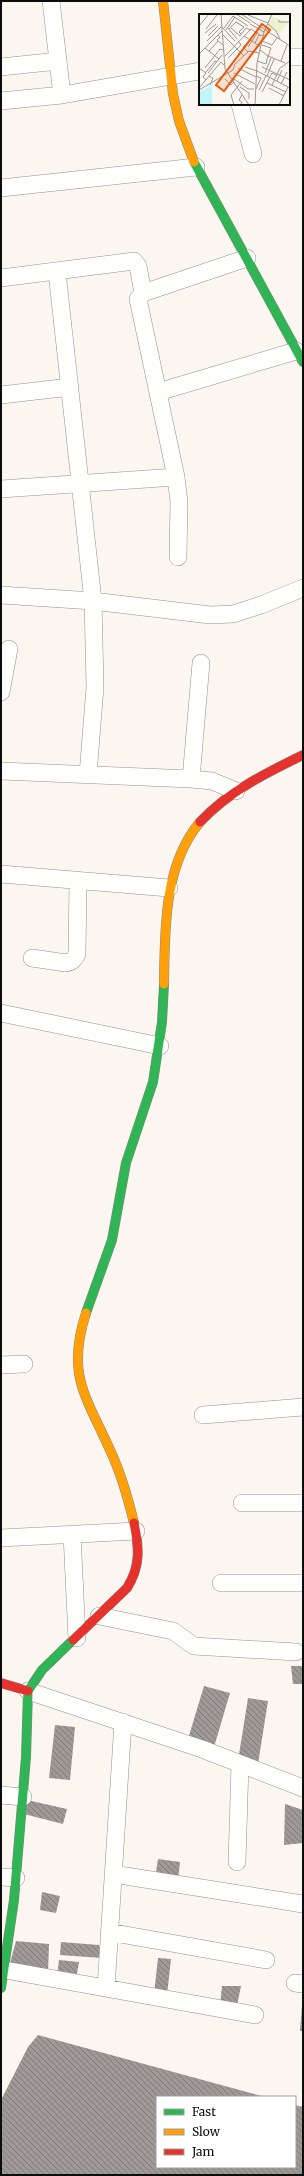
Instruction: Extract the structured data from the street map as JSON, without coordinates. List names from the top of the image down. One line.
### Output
{"legend":["Fast","Slow","Jam"]}
